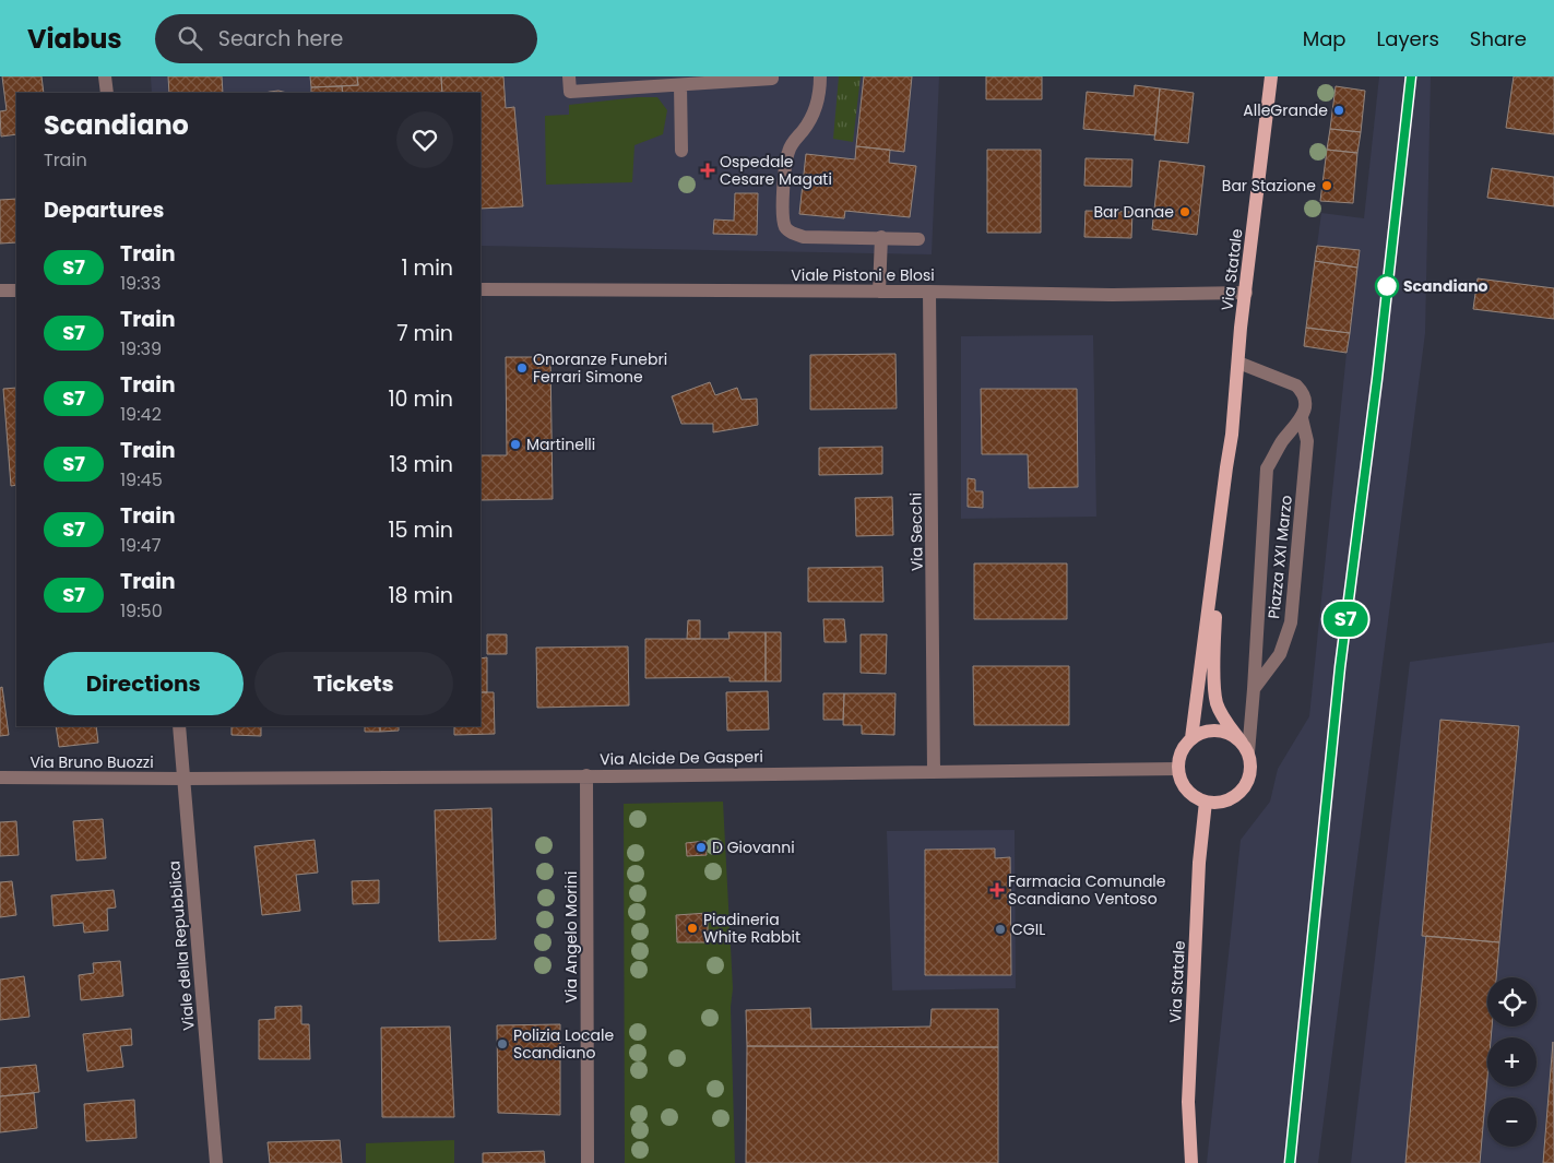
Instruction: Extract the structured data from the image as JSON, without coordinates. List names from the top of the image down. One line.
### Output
{"streets":{"main road":["Via Statale"],"street":["Viale Pistoni e Blosi","Via Secchi","Piazza XXI Marzo","Via Alcide De Gasperi","Via Bruno Buozzi","Via Angelo Morini","Viale della Repubblica"]},"crossings":[["Via Statale","Viale Pistoni e Blosi"],["Via Statale","Piazza XXI Marzo"],["Via Statale","Via Alcide De Gasperi"],["Viale Pistoni e Blosi","Via Secchi"],["Via Secchi","Via Alcide De Gasperi"],["Piazza XXI Marzo","Via Alcide De Gasperi"],["Via Alcide De Gasperi","Via Bruno Buozzi"],["Via Alcide De Gasperi","Via Angelo Morini"],["Via Alcide De Gasperi","Viale della Repubblica"],["Via Bruno Buozzi","Viale della Repubblica"]],"places":{"other":["AlleGrande","Bar Stazione","Bar Danae","Scandiano","Onoranze Funebri Ferrari Simone","Martinelli","D Giovanni","Piadineria White Rabbit","CGIL","Polizia Locale Scandiano"],"health":["Ospedale Cesare Magati","Farmacia Comunale Scandiano Ventoso"]},"page":{"header":"Viabus","search":"Search here","nav":["Map","Layers","Share"],"on_map":"S7","heading":[["Scandiano","Train"],"Departures"],"list":[{"mark":"S7","name":"Train","note":"19:33","value":"1 min"},{"mark":"S7","name":"Train","note":"19:39","value":"7 min"},{"mark":"S7","name":"Train","note":"19:42","value":"10 min"},{"mark":"S7","name":"Train","note":"19:45","value":"13 min"},{"mark":"S7","name":"Train","note":"19:47","value":"15 min"},{"mark":"S7","name":"Train","note":"19:50","value":"18 min"}],"buttons":["Directions","Tickets"],"map_buttons":["+","−"]}}
